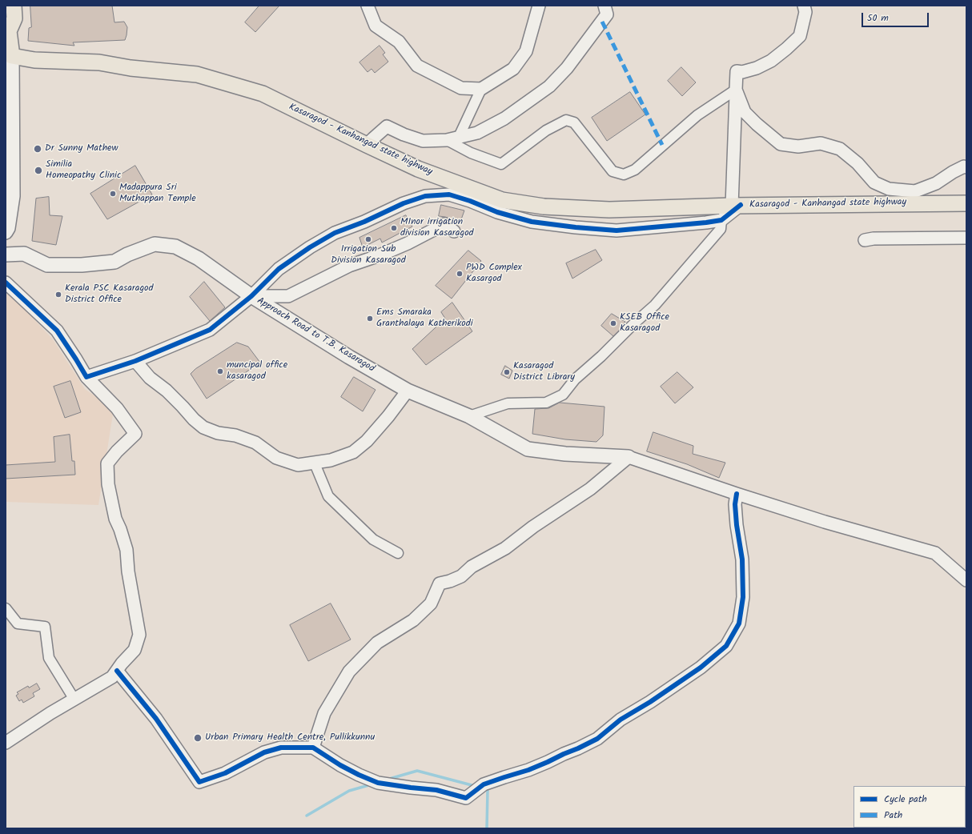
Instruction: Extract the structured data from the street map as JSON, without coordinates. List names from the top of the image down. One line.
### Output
{"streets":{"main road":["Kasaragod - Kanhangad state highway","Approach Road to T.B. Kasaragod"]},"places":["Dr Sunny Mathew","Similia Homeopathy Clinic","Madappura Sri Muthappan Temple","MInor irrigation division Kasaragod","Irrigation Sub Division Kasaragod","PWD Complex Kasargod","Kerala PSC Kasaragod District Office","Ems Smaraka Granthalaya Katherikodi","KSEB Office Kasaragod","muncipal office kasaragod","Kasaragod District Library","Urban Primary Health Centre, Pullikkunnu"],"legend":["Cycle path","Path"],"scale_bar":"50 m"}
